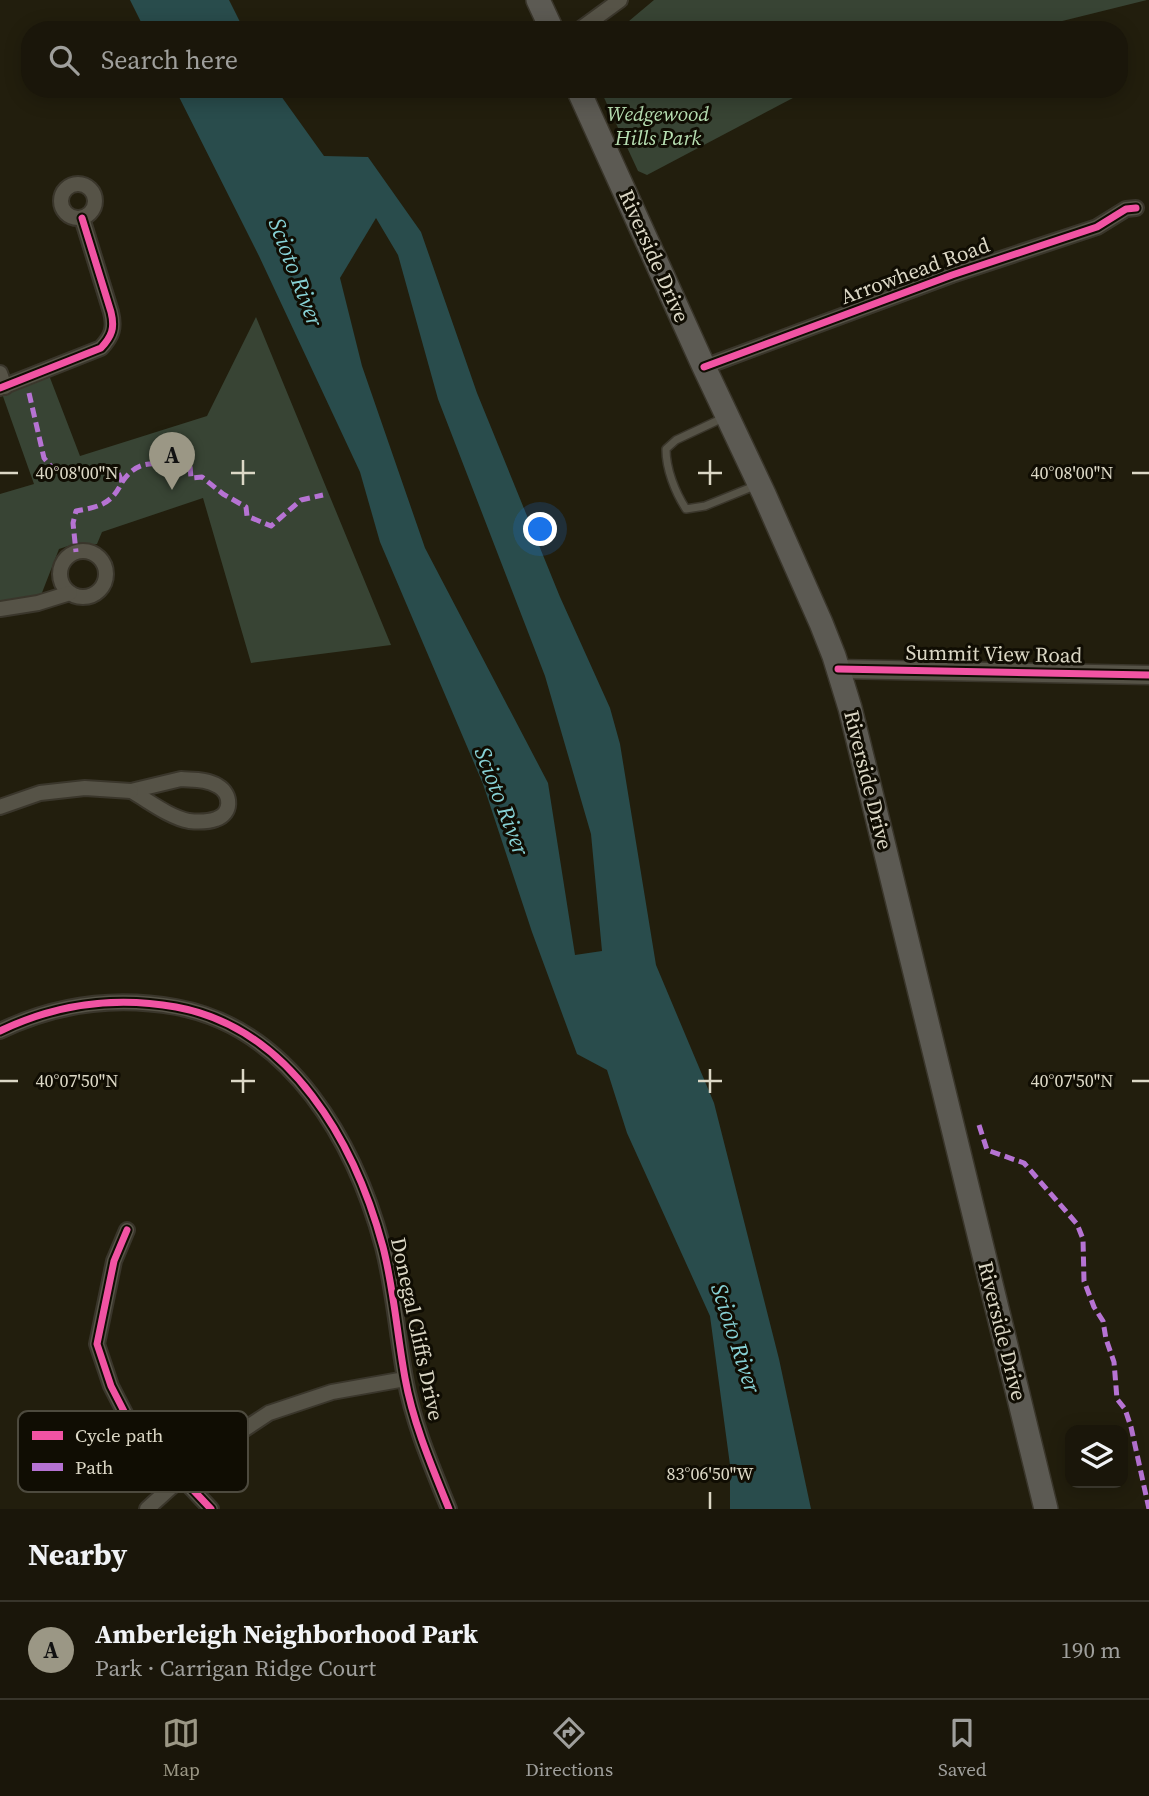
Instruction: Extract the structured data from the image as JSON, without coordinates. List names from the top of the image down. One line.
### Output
{"streets":{"main road":["Riverside Drive"],"street":["Arrowhead Road","Summit View Road","Donegal Cliffs Drive"]},"crossings":[["Riverside Drive","Arrowhead Road"],["Riverside Drive","Summit View Road"]],"water":["Scioto River"],"parks":["Wedgewood Hills Park"],"legend":["Cycle path","Path"],"page":{"search":"Search here","pins":"A","heading":"Nearby","list":[{"mark":"A","name":"Amberleigh Neighborhood Park","note":"Park · Carrigan Ridge Court","value":"190 m"}],"nav":["Map","Directions","Saved"]},"coordinates":["40°08'00\"N","40°07'50\"N","83°06'50\"W"]}
